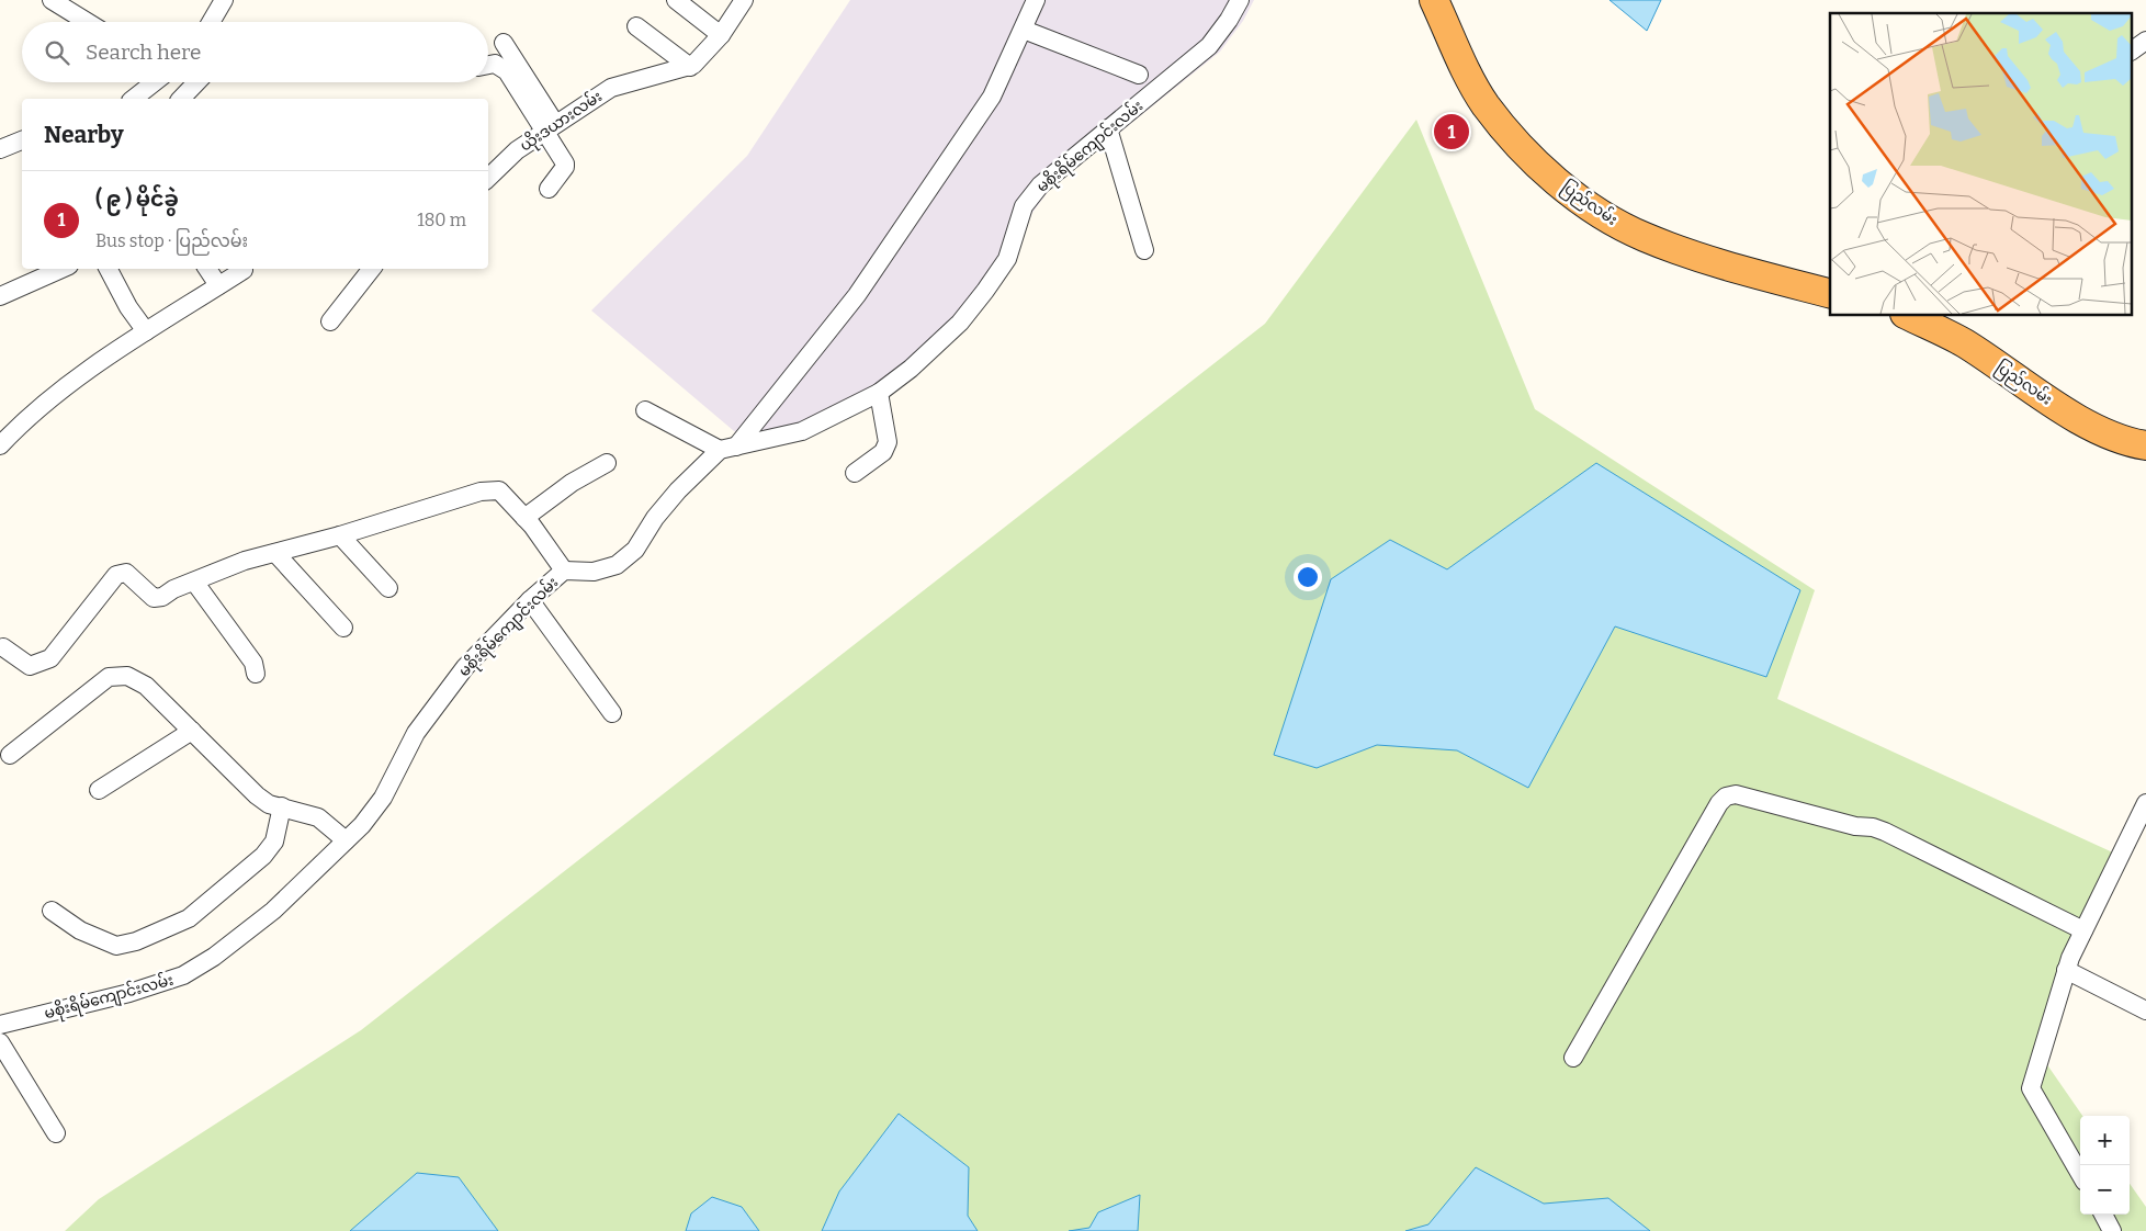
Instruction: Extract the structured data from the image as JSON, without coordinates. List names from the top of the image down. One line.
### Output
{"streets":{"highway":["ပြည်လမ်း"],"street":["ယိုးဒယားလမ်း","မစိုးရိမ်ကျောင်းလမ်း"]},"page":{"search":"Search here","heading":"Nearby","pins":"1","list":[{"mark":"1","name":"( ၉ ) မိုင်ခွဲ","note":"Bus stop · ပြည်လမ်း","value":"180 m"}],"map_buttons":["+","−"]}}
